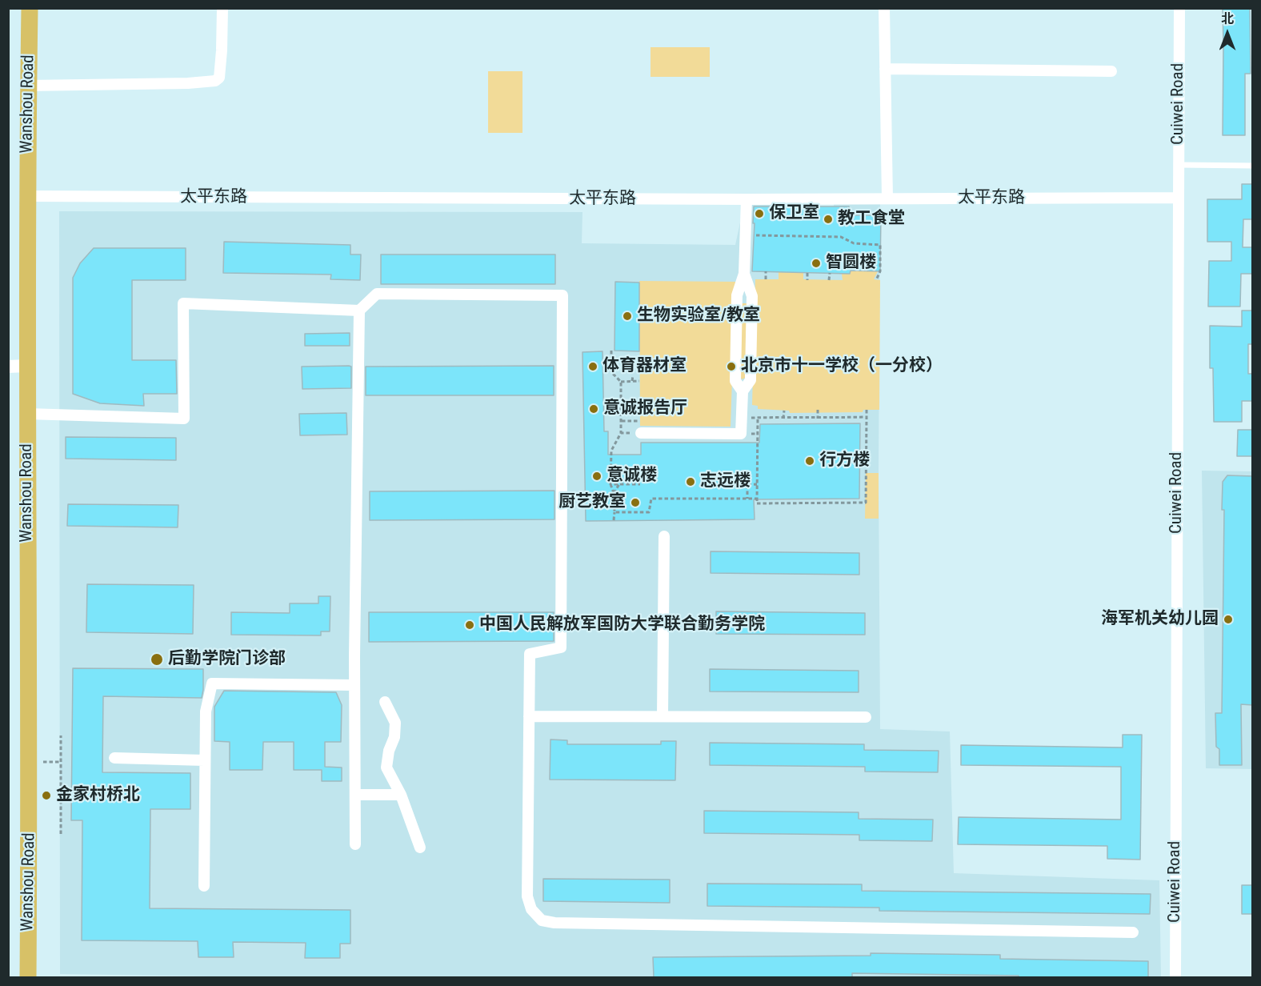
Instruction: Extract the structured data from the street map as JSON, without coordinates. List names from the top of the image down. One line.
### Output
{"streets":{"main road":["Wanshou Road"],"street":["Cuiwei Road","太平东路"]},"crossings":[["Wanshou Road","太平东路"],["Cuiwei Road","太平东路"]],"places":["保卫室","教工食堂","智圆楼","生物实验室/教室","体育器材室","北京市十一学校（一分校）","意诚报告厅","行方楼","意诚楼","志远楼","厨艺教室","海军机关幼儿园","中国人民解放军国防大学联合勤务学院","后勤学院门诊部","金家村桥北"],"north":"top"}
